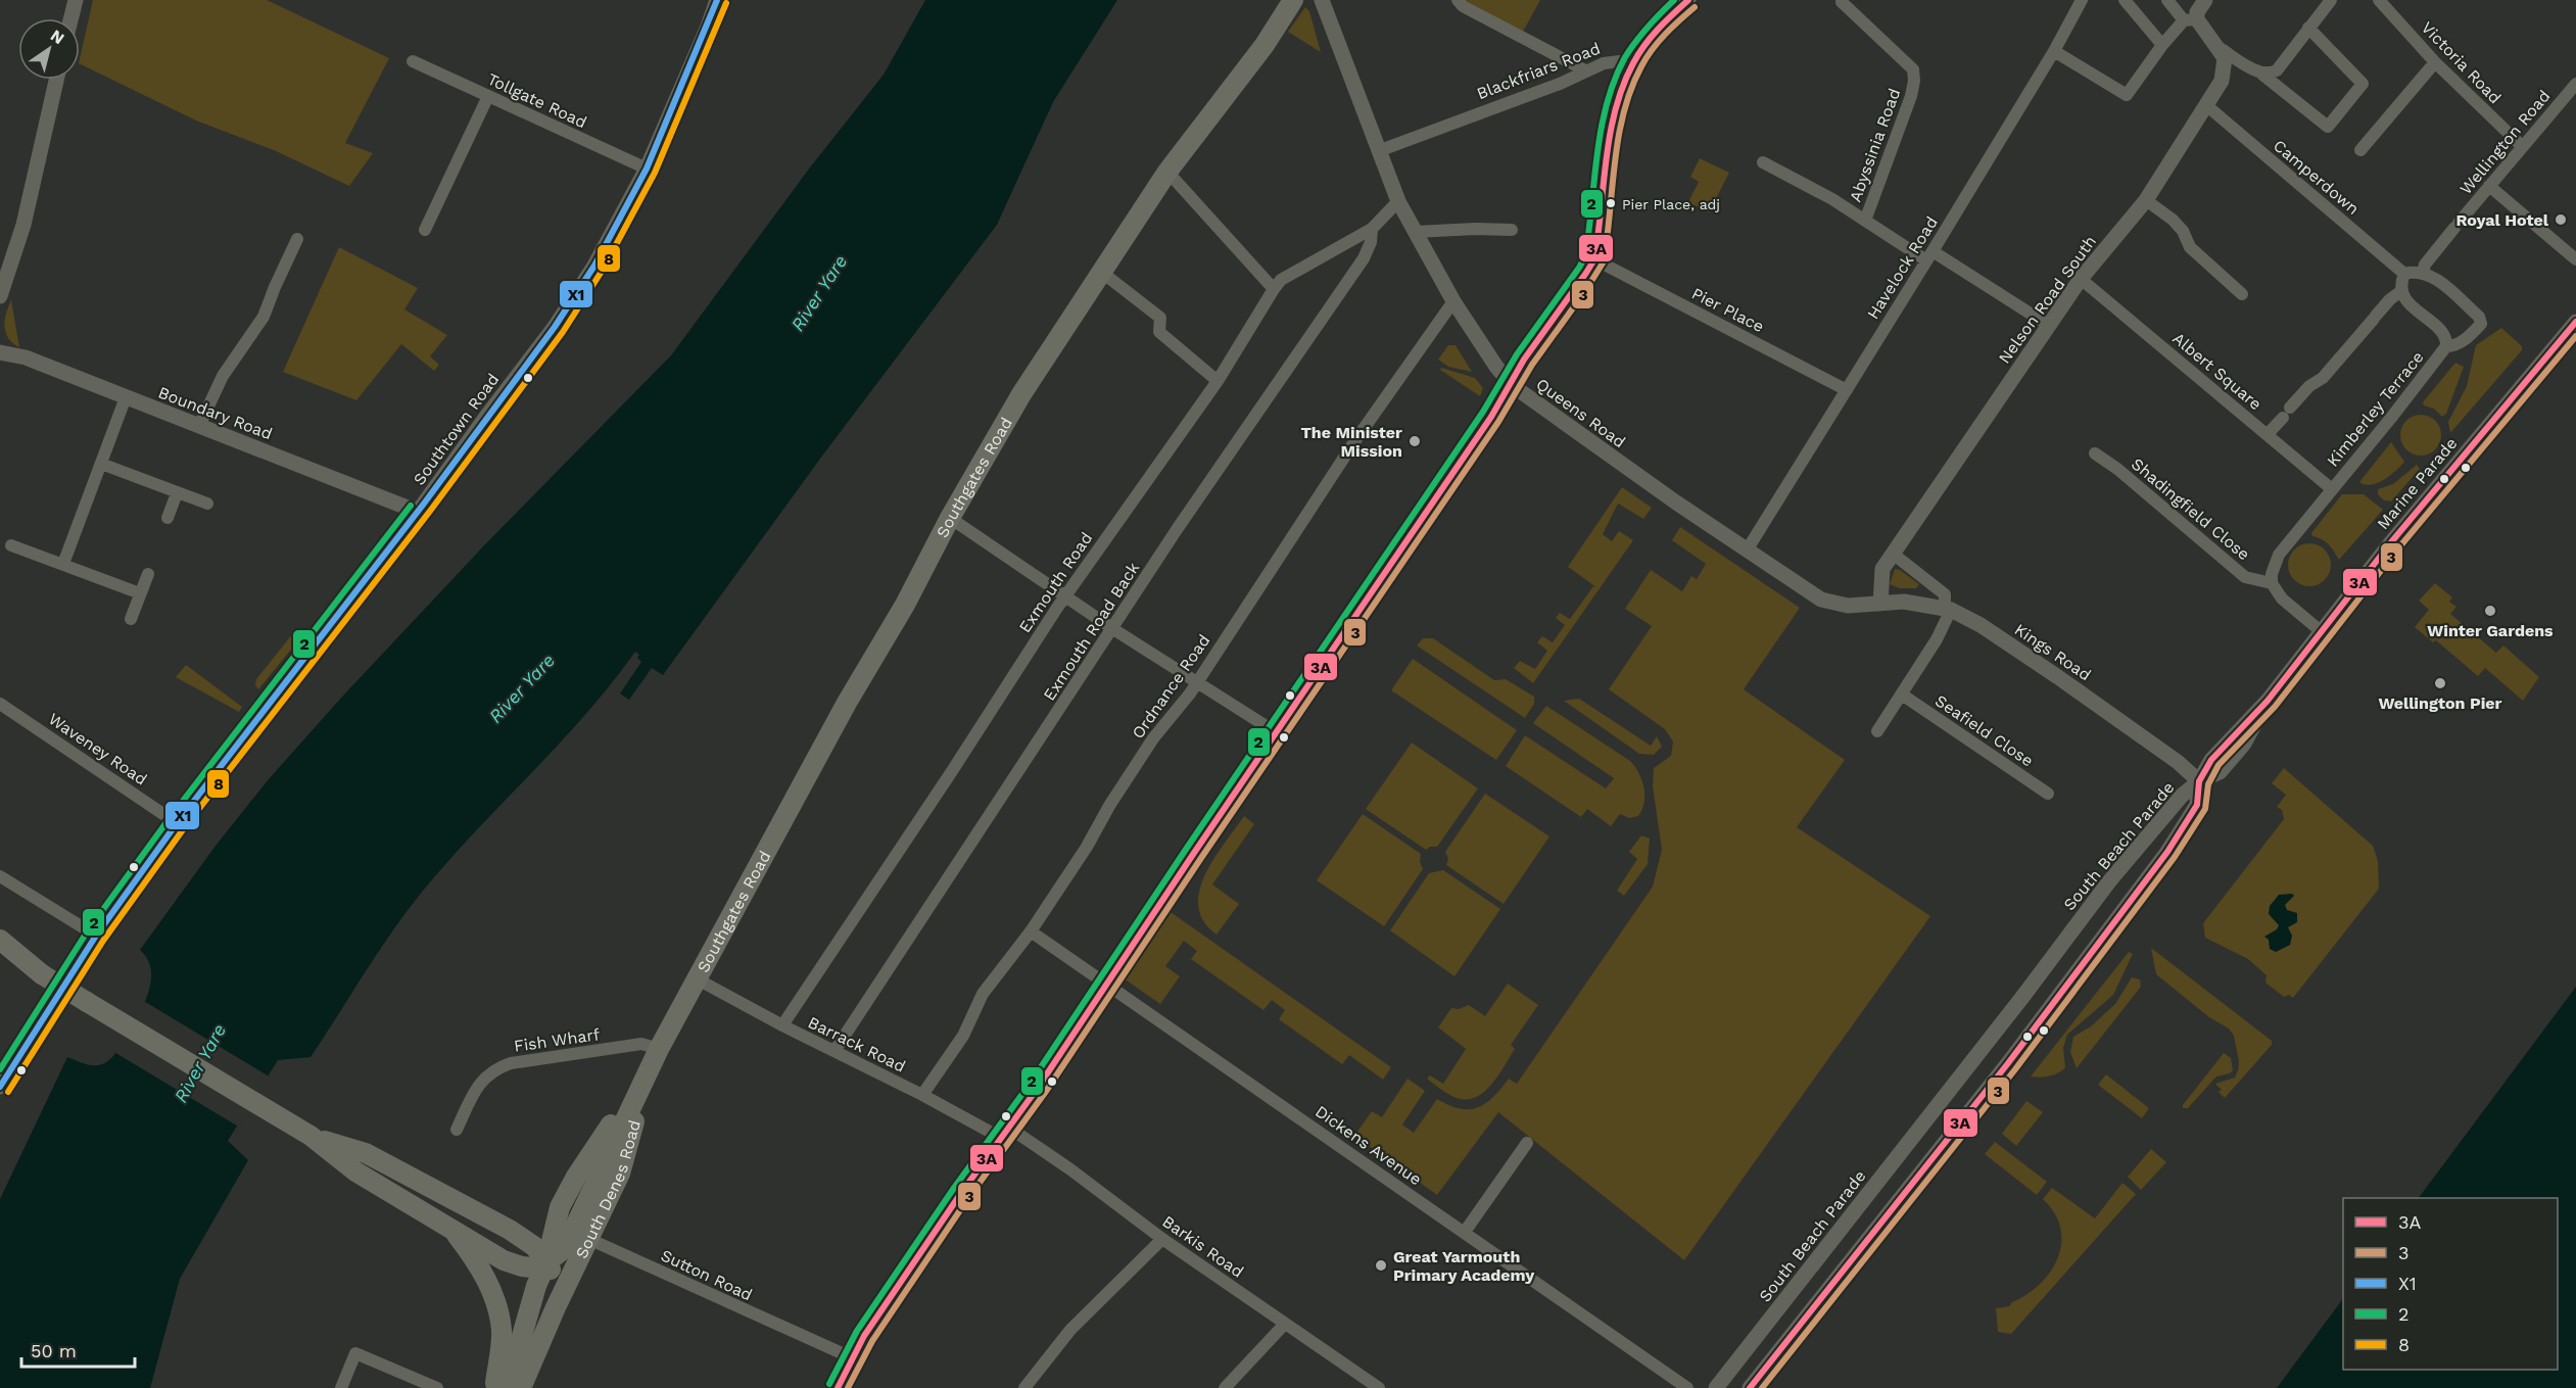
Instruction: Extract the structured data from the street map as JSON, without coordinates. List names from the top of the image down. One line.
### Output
{"streets":{"main road":["Southgates Road","South Denes Road"],"street":["Victoria Road","Blackfriars Road","Tollgate Road","Wellington Road","Abyssinia Road","Camperdown","Havelock Road","Nelson Road South","Pier Place","Albert Square","Kimberley Terrace","Boundary Road","Queens Road","Southtown Road","Marine Parade","Shadingfield Close","Exmouth Road","Exmouth Road Back","Kings Road","Ordnance Road","Seafield Close","Waveney Road","South Beach Parade","Fish Wharf","Barrack Road","Dickens Avenue","Barkis Road","Sutton Road"]},"crossings":[["Victoria Road","Wellington Road"],["Blackfriars Road","Queens Road"],["Tollgate Road","Southtown Road"],["Camperdown","Nelson Road South"],["Havelock Road","Pier Place"],["Havelock Road","Queens Road"],["Nelson Road South","Albert Square"],["Nelson Road South","Queens Road"],["Albert Square","Kimberley Terrace"],["Kimberley Terrace","Shadingfield Close"],["Boundary Road","Southtown Road"],["Queens Road","Exmouth Road"],["Queens Road","Kings Road"],["Queens Road","Ordnance Road"],["Southtown Road","Waveney Road"],["Southgates Road","Barrack Road"],["Southgates Road","South Denes Road"],["Marine Parade","Kings Road"],["Marine Parade","South Beach Parade"],["Exmouth Road","Exmouth Road Back"],["Exmouth Road","Barrack Road"],["Exmouth Road Back","Barrack Road"],["Kings Road","South Beach Parade"],["Ordnance Road","Barrack Road"],["Ordnance Road","Dickens Avenue"],["Fish Wharf","South Denes Road"],["Barrack Road","South Denes Road"],["Barrack Road","Barkis Road"],["South Denes Road","Sutton Road"]],"water":["River Yare"],"places":["Pier Place, adj","Royal Hotel","The Minister Mission","Winter Gardens","Wellington Pier","Great Yarmouth Primary Academy"],"lines":["transit line 3A","transit line X1","transit line 2","transit line 8","transit line 3"],"legend":["3A","3","X1","2","8"],"scale_bar":"50 m","north":"top right"}
